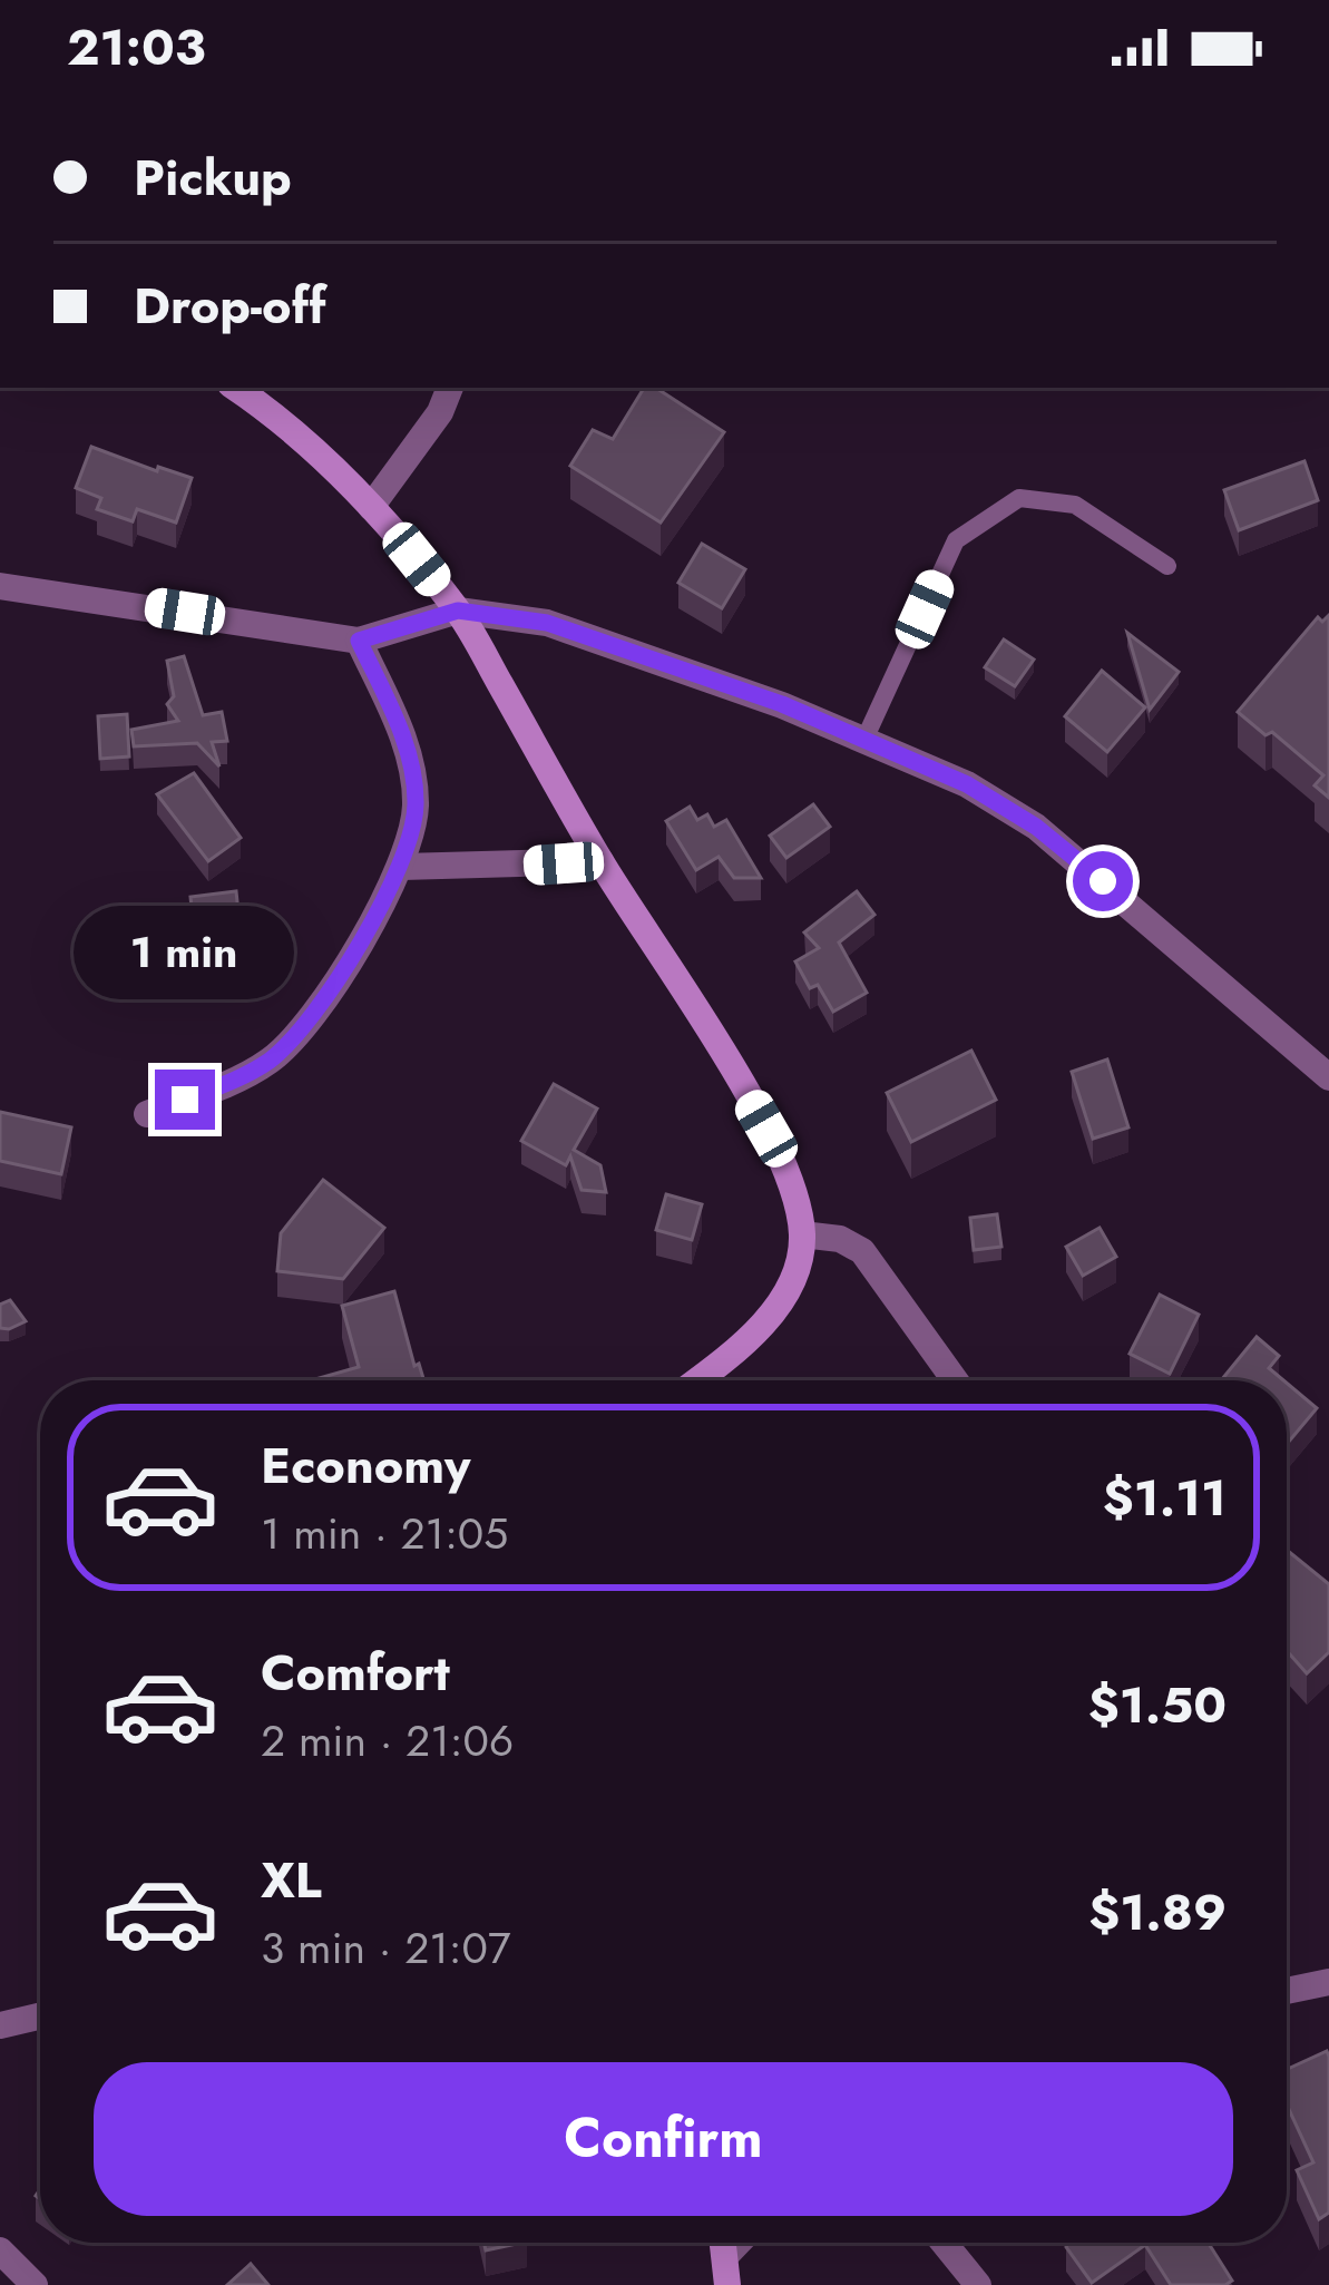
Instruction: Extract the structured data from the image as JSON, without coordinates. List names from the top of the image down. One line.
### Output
{"page":{"status":"21:03","banner":["Pickup","Drop-off"],"bubble":"1 min","list":[{"name":"Economy","note":"1 min · 21:05","value":"$1.11"},{"name":"Comfort","note":"2 min · 21:06","value":"$1.50"},{"name":"XL","note":"3 min · 21:07","value":"$1.89"}],"buttons":"Confirm"}}
